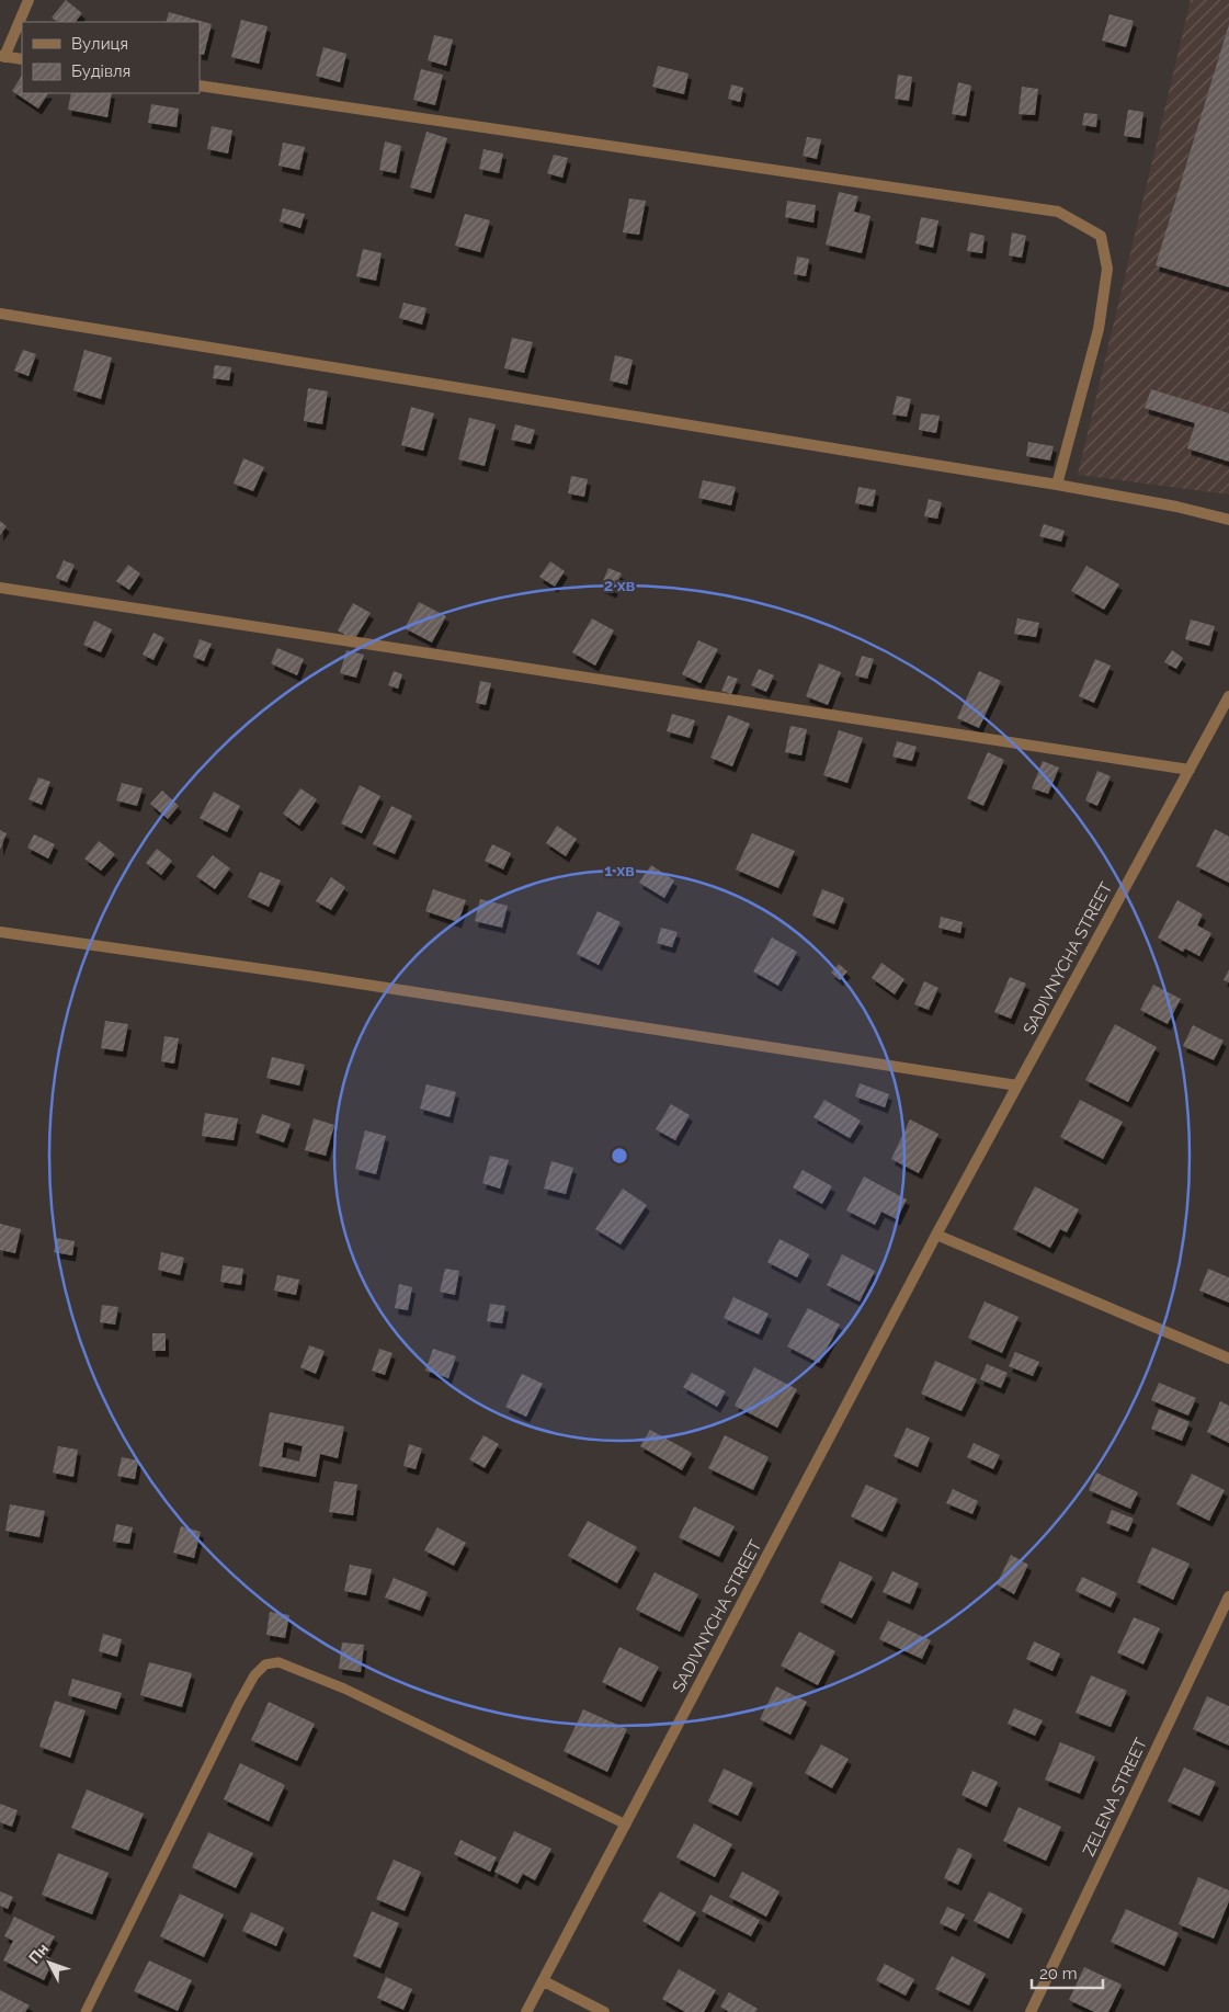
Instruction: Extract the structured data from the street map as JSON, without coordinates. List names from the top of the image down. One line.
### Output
{"streets":{"street":["SADIVNYCHA STREET","ZELENA STREET"]},"legend":["Вулиця","Будівля"],"scale_bar":"20 m","north":"top left","rings":["2 хв","1 хв"]}
